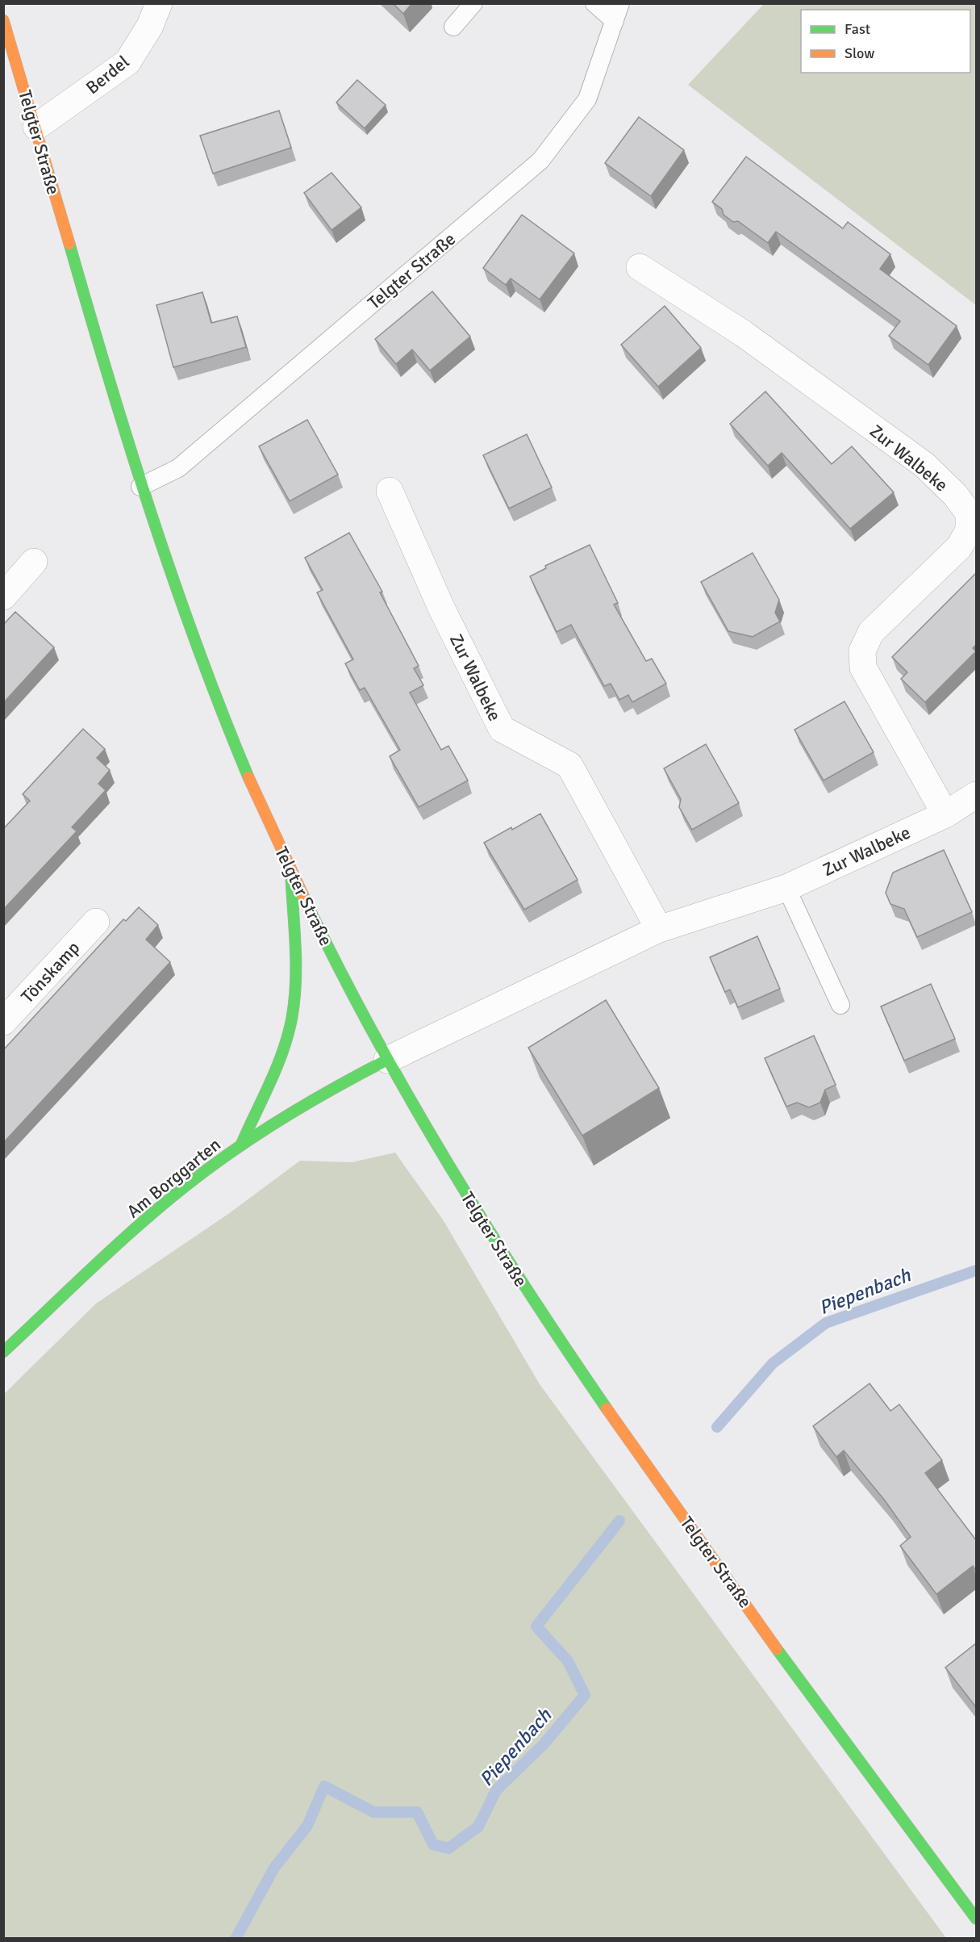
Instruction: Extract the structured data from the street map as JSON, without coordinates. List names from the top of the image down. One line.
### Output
{"streets":{"street":["Berdel","Telgter Straße","Zur Walbeke","Tönskamp","Am Borggarten"]},"crossings":[["Berdel","Telgter Straße"],["Telgter Straße","Zur Walbeke"],["Telgter Straße","Am Borggarten"],["Zur Walbeke","Am Borggarten"]],"water":["Piepenbach"],"legend":["Fast","Slow"]}
